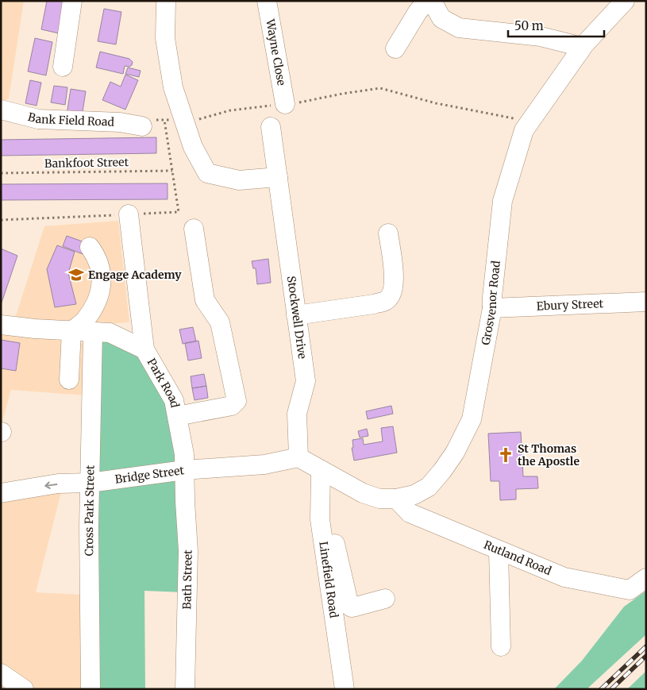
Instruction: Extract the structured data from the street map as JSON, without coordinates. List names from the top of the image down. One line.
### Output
{"streets":{"street":["Wayne Close","Bank Field Road","Grosvenor Road","Ebury Street","Stockwell Drive","Park Road","Bridge Street","Cross Park Street","Rutland Road","Bath Street","Linefield Road"],"path":["Bankfoot Street"]},"crossings":[["Grosvenor Road","Ebury Street"],["Grosvenor Road","Stockwell Drive"],["Grosvenor Road","Bridge Street"],["Grosvenor Road","Rutland Road"],["Grosvenor Road","Linefield Road"],["Stockwell Drive","Bridge Street"],["Park Road","Bridge Street"],["Park Road","Cross Park Street"],["Park Road","Bath Street"],["Bridge Street","Cross Park Street"],["Bridge Street","Bath Street"]],"places":{"school or university":["Engage Academy"],"church":["St Thomas the Apostle"]},"scale_bar":"50 m"}
